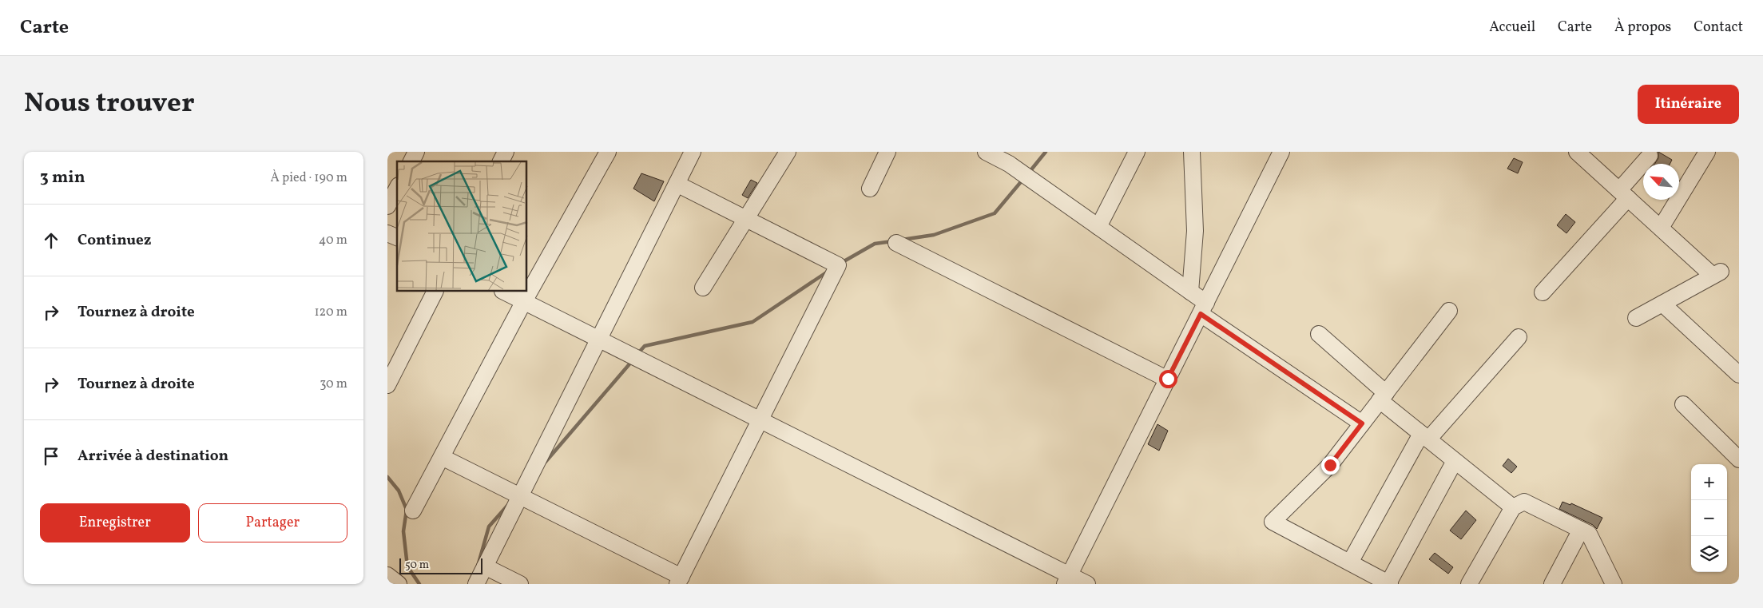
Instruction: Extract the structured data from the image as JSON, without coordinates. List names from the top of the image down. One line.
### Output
{"scale_bar":"50 m","north":"top left","page":{"header":"Carte","nav":["Accueil","Carte","À propos","Contact"],"title":"Nous trouver","buttons":["Itinéraire",["Enregistrer","Partager"]],"heading":["3 min","À pied · 190 m"],"list":[["Continuez","40 m"],["Tournez à droite","120 m"],["Tournez à droite","30 m"],"Arrivée à destination"],"map_buttons":["+","−"],"scale":"50 m"}}
